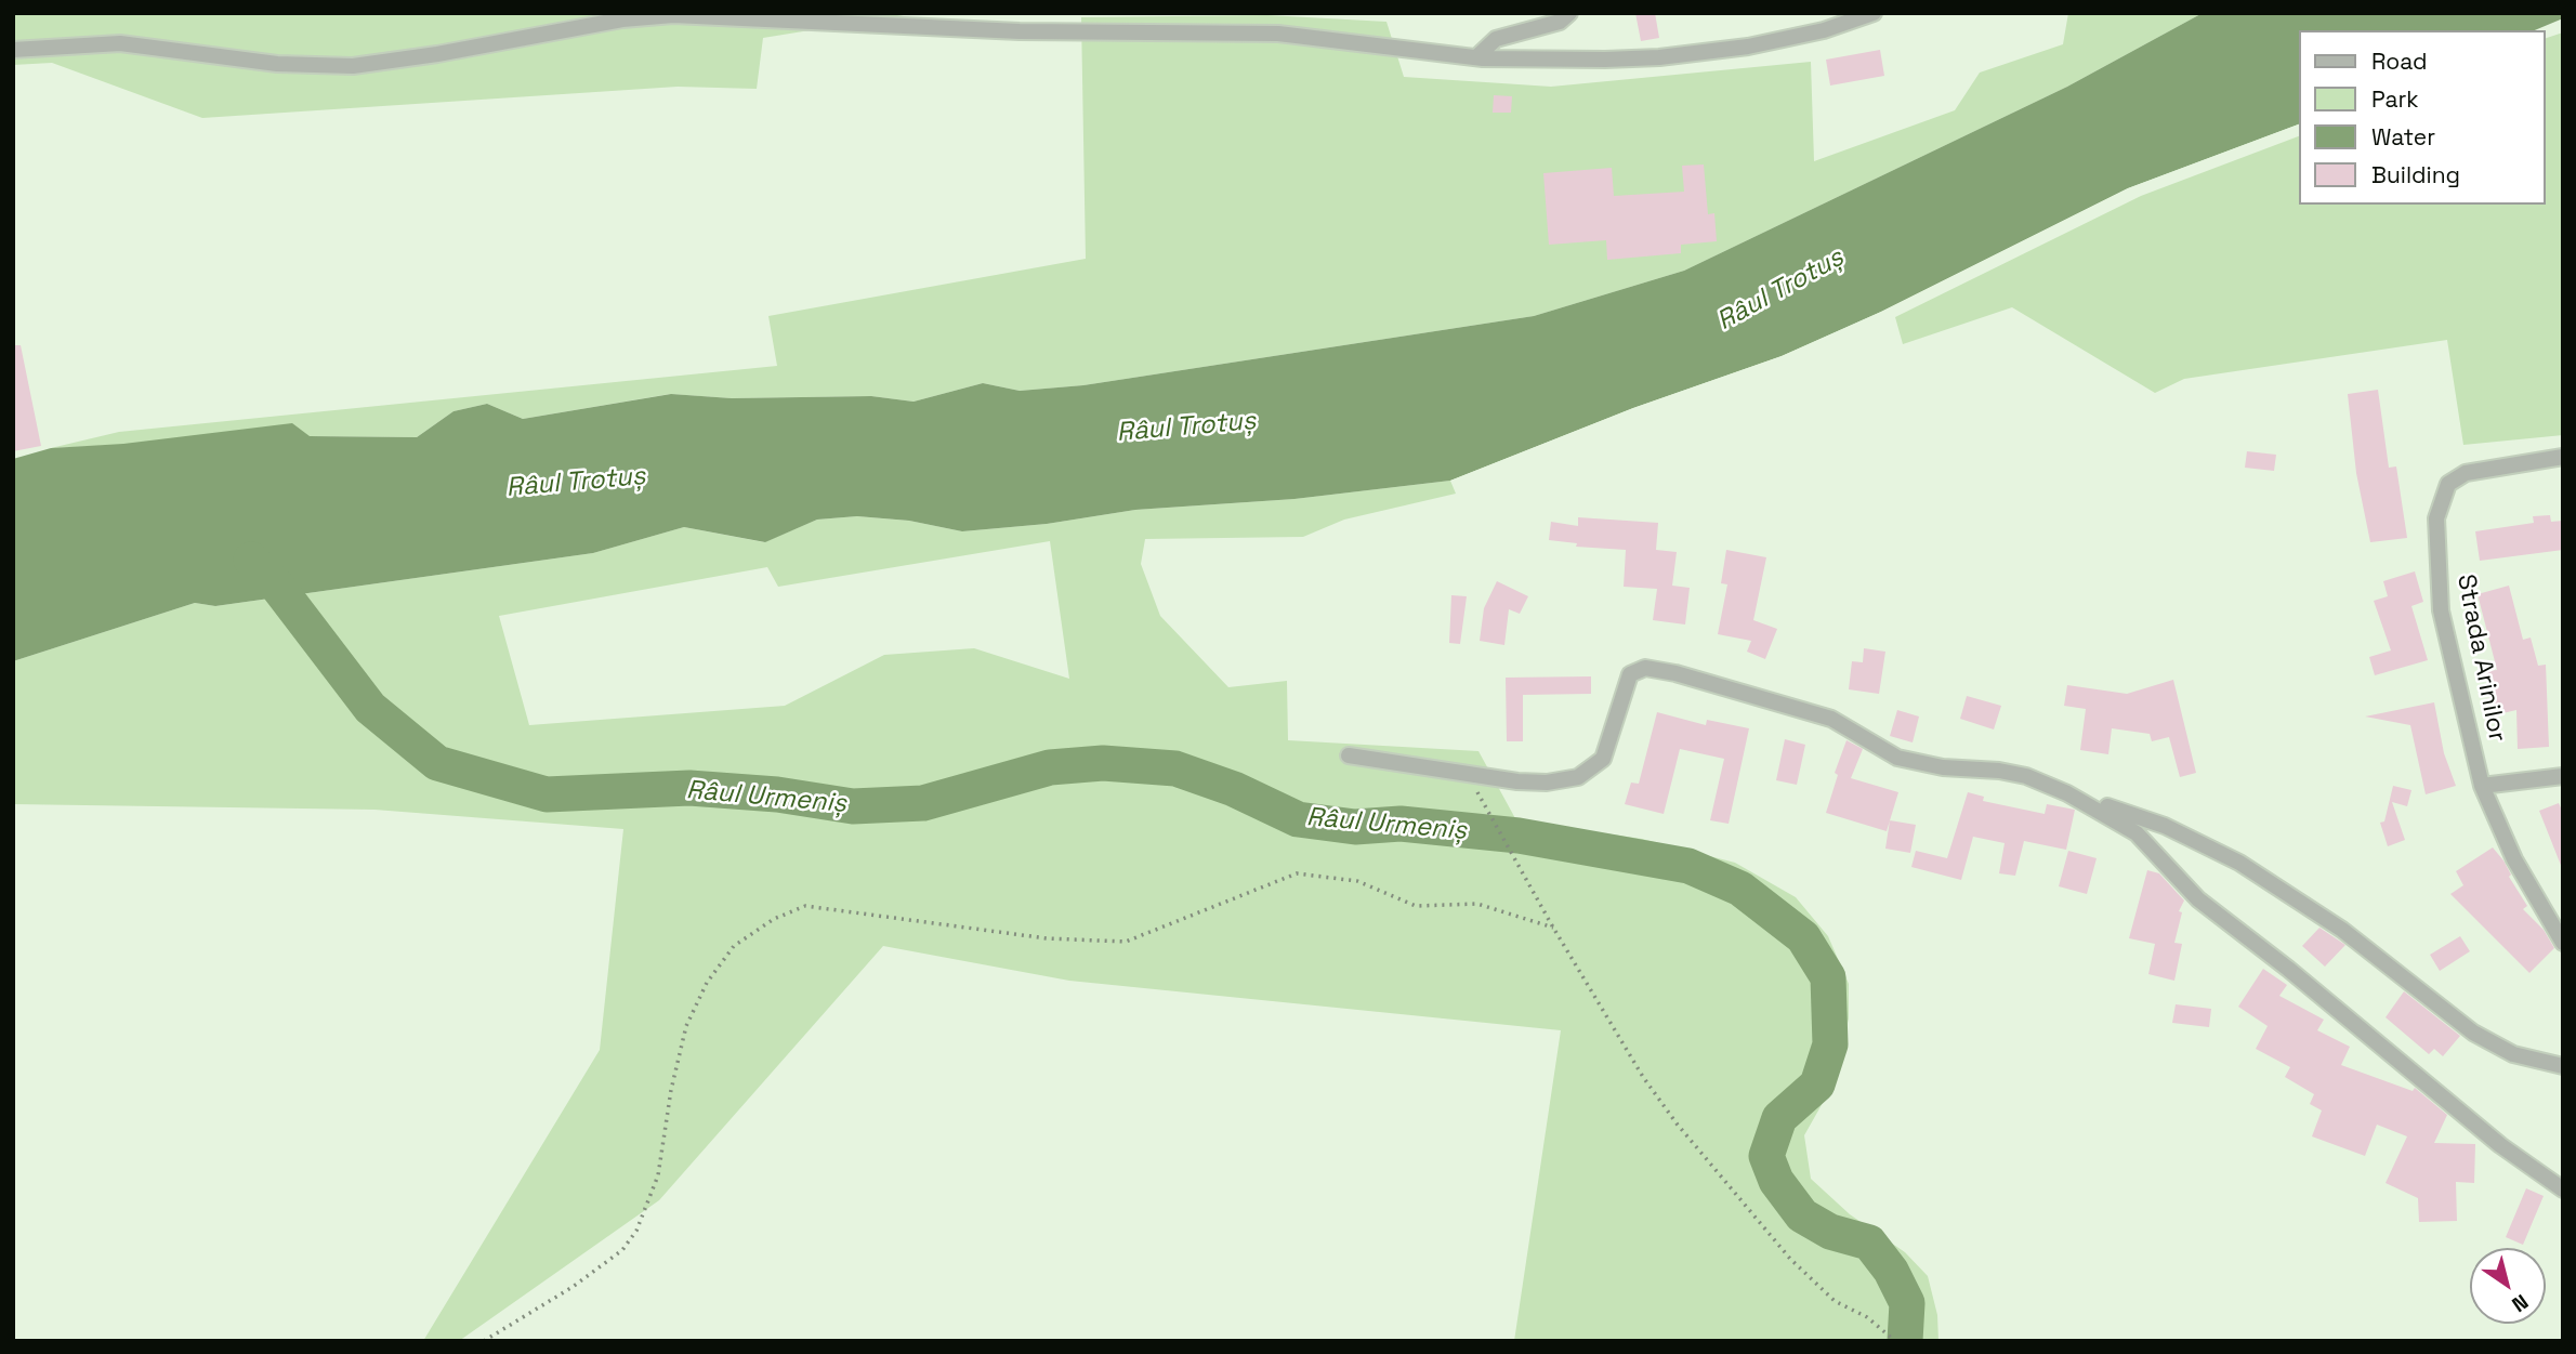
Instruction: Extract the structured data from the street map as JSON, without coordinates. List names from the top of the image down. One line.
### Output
{"streets":{"street":["Strada Arinilor"]},"water":["Râul Trotuș","Râul Urmeniș"],"legend":["Road","Park","Water","Building"],"north":"bottom right"}
